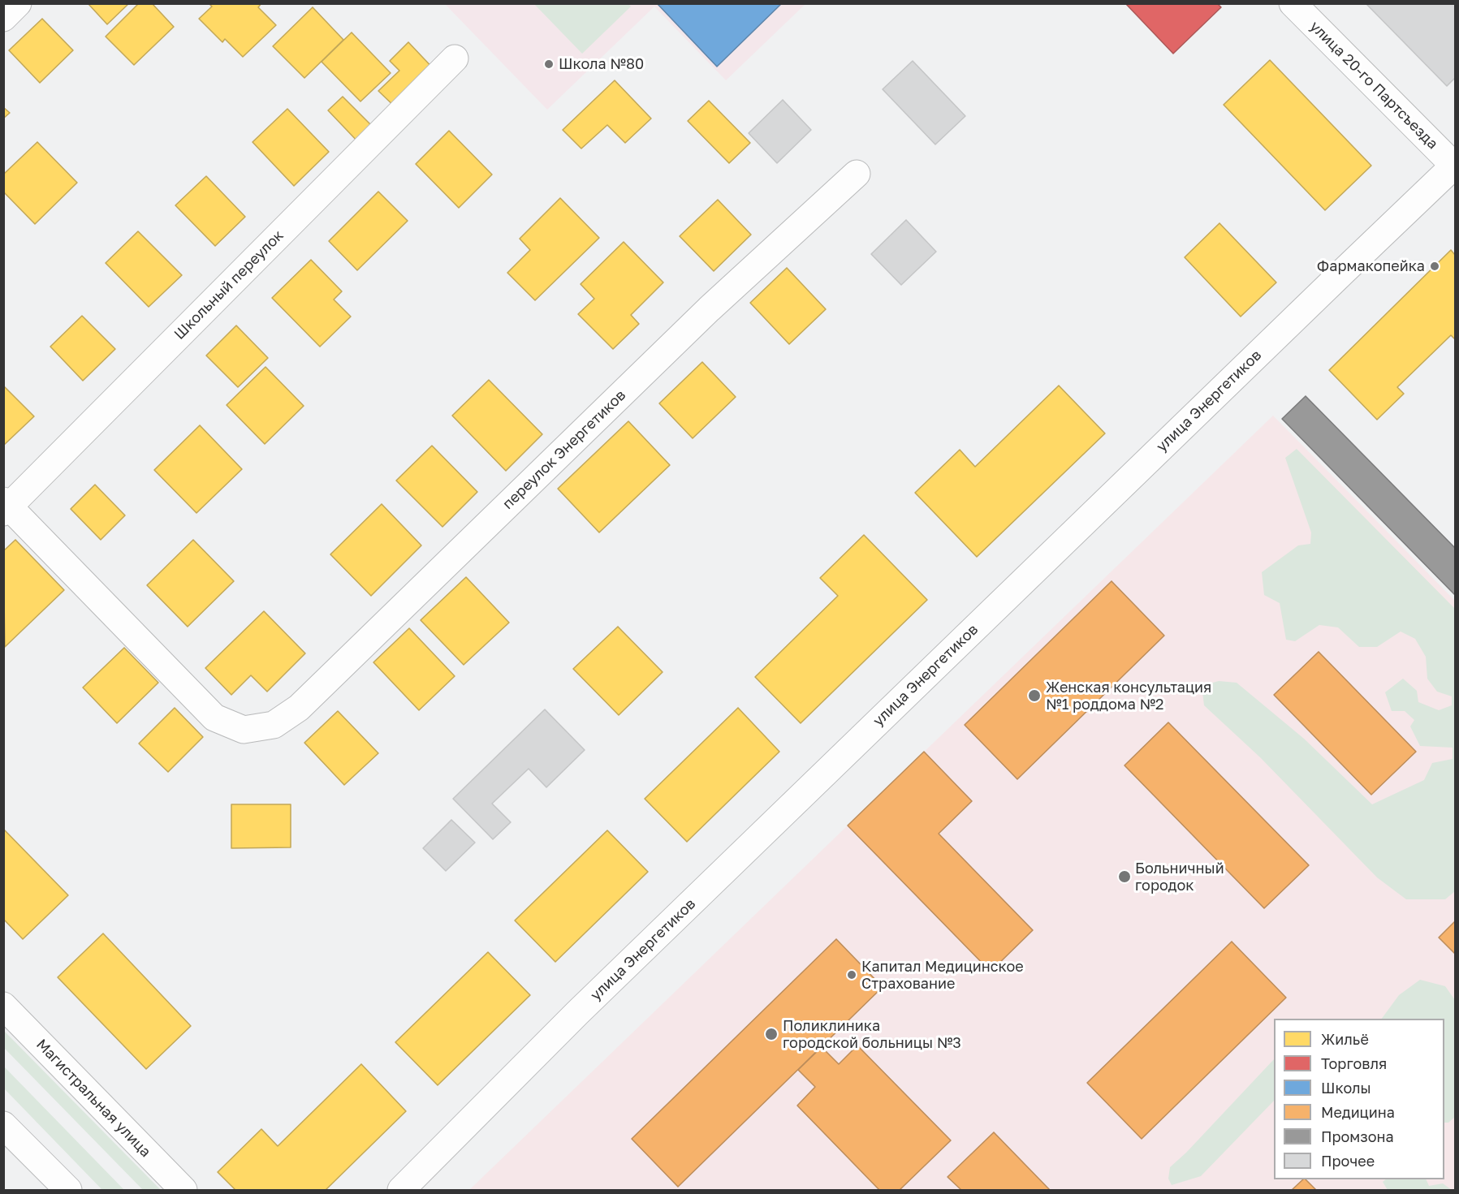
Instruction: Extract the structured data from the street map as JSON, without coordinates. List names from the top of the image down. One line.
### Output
{"streets":{"street":["улица 20-го Партсъезда","Школьный переулок","улица Энергетиков","переулок Энергетиков","Магистральная улица"]},"crossings":[["улица 20-го Партсъезда","улица Энергетиков"],["Школьный переулок","переулок Энергетиков"]],"places":["Школа №80","Фармакопейка","Женская консультация №1 роддома №2","Больничный городок","Капитал Медицинское Страхование","Поликлиника городской больницы №3"],"legend":["Жильё","Торговля","Школы","Медицина","Промзона","Прочее"]}
